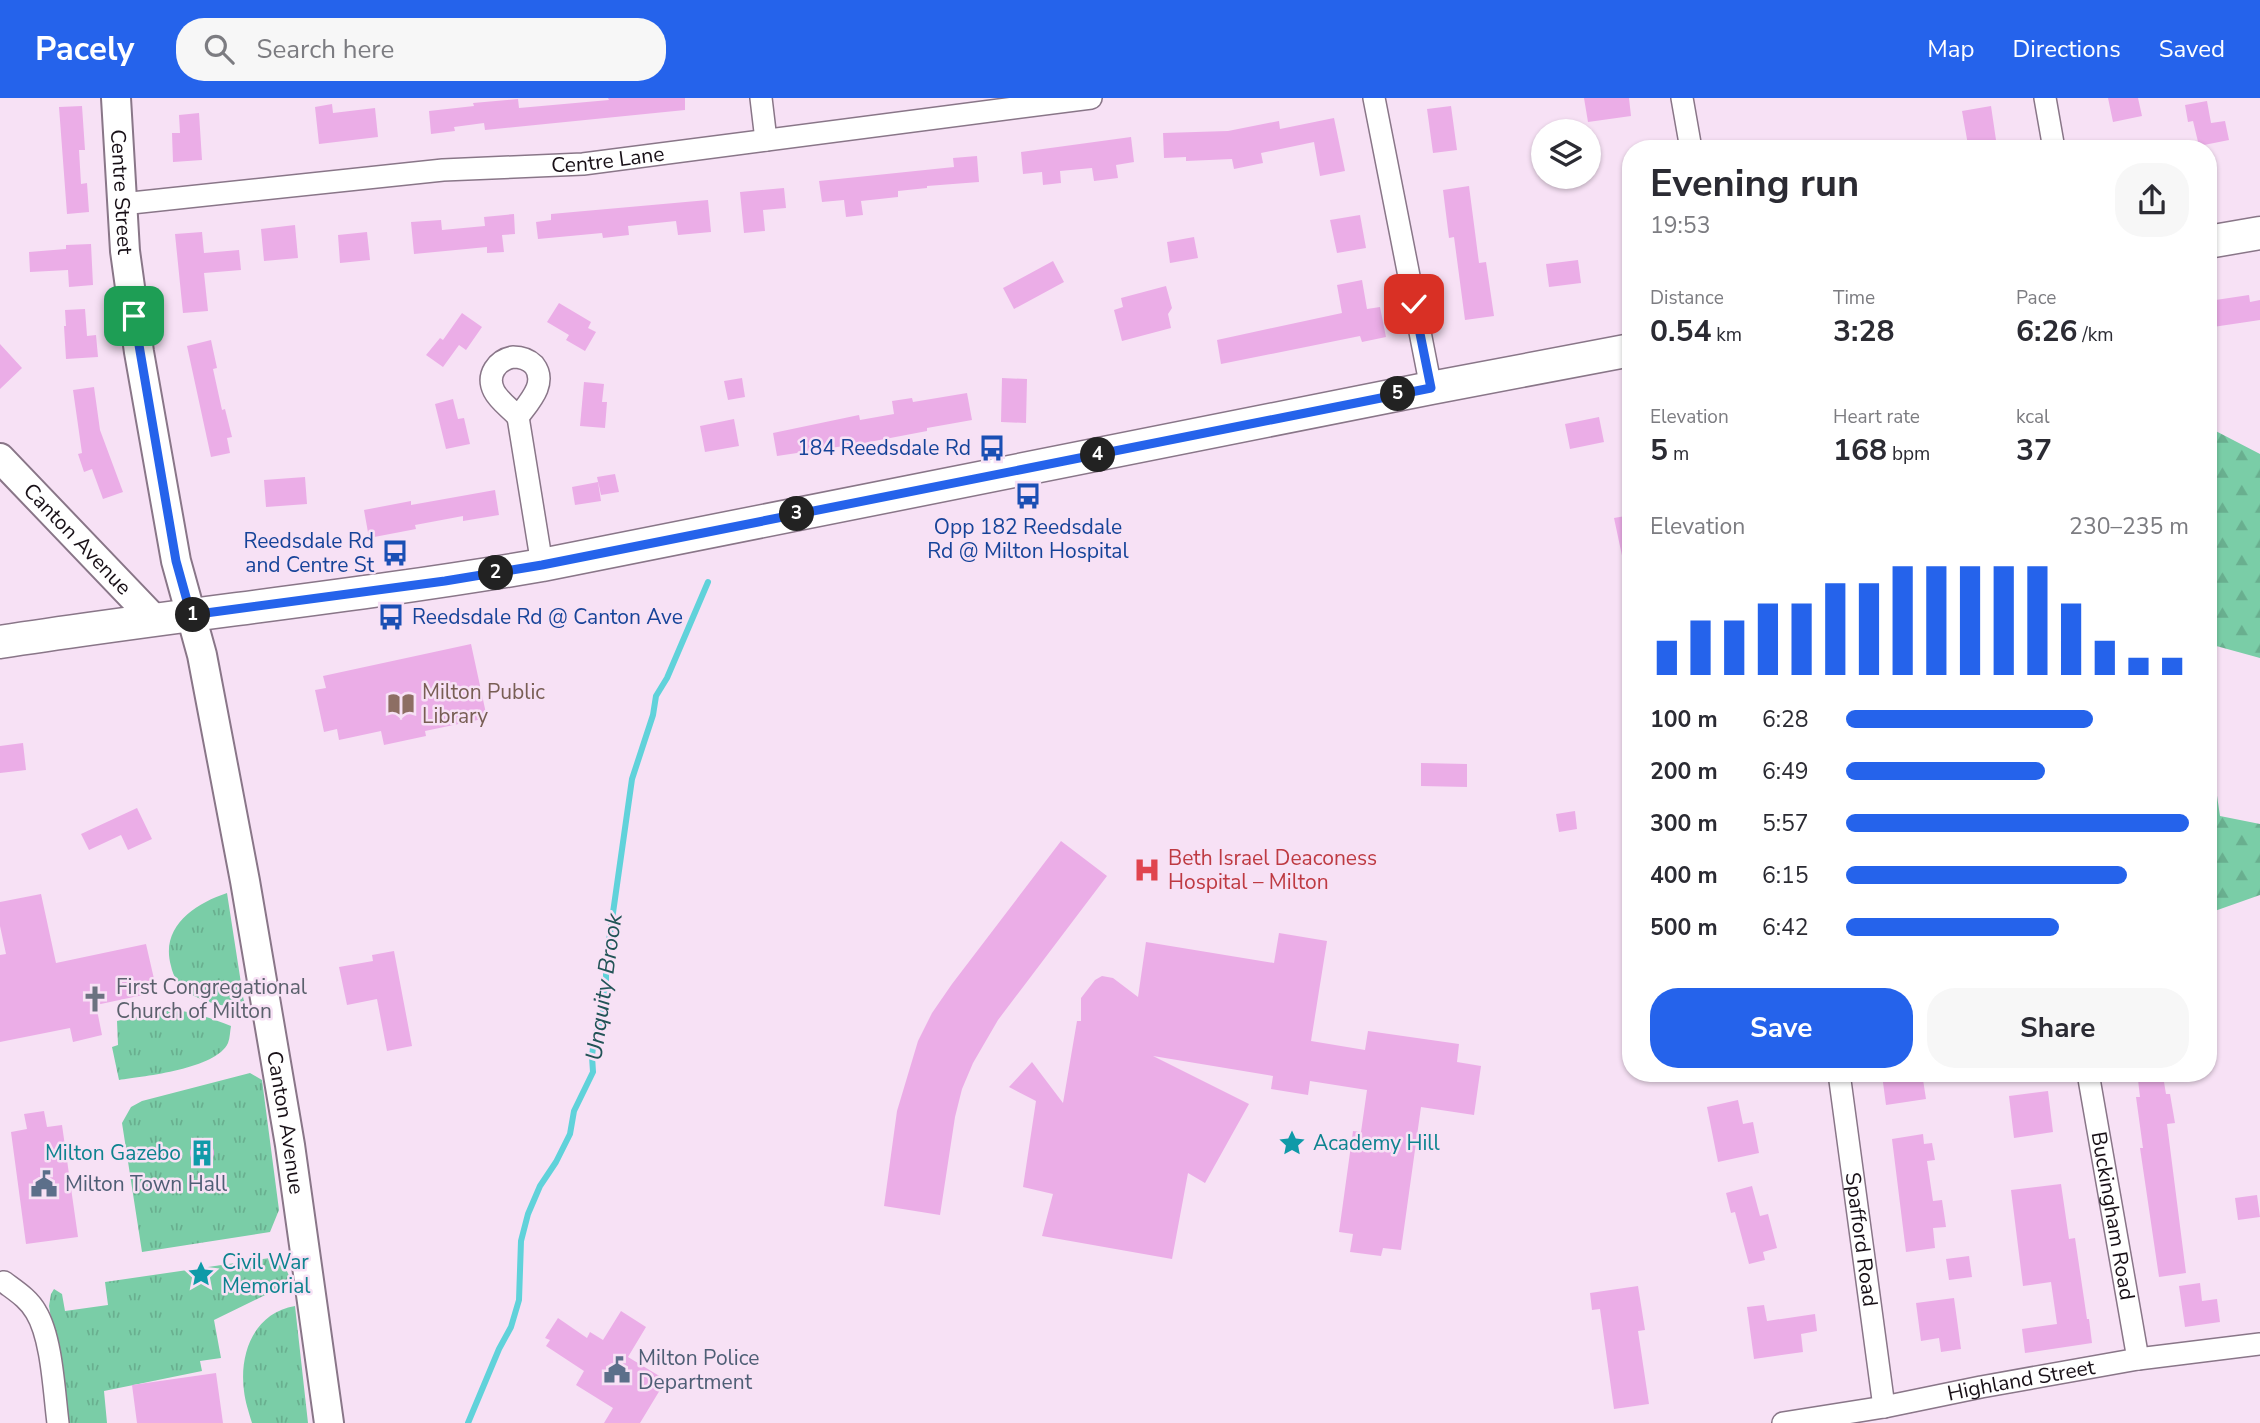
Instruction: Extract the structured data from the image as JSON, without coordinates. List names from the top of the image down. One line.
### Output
{"streets":{"main road":["Centre Street","Canton Avenue"],"street":["Centre Lane","Buckingham Road","Spafford Road","Highland Street"]},"crossings":[["Centre Lane","Centre Street"],["Centre Street","Canton Avenue"],["Buckingham Road","Highland Street"],["Spafford Road","Highland Street"]],"water":["Unquity Brook"],"places":{"bus stop":["184 Reedsdale Rd","Opp 182 Reedsdale Rd @ Milton Hospital","Reedsdale Rd and Centre St","Reedsdale Rd @ Canton Ave"],"library":["Milton Public Library"],"hospital":["Beth Israel Deaconess Hospital – Milton"],"church":["First Congregational Church of Milton"],"place":["Academy Hill","Civil War Memorial"],"building":["Milton Gazebo"],"public building":["Milton Town Hall","Milton Police Department"]},"page":{"header":"Pacely","search":"Search here","nav":["Map","Directions","Saved"],"heading":["Evening run","19:53"],"stats":[["Distance","0.54 km"],["Time","3:28"],["Pace","6:26 /km"],["Elevation","5 m"],["Heart rate","168 bpm"],["kcal","37"]],"pins":["5","4","3","2","1"],"chart":["Elevation","230–235 m"],"list":[{"name":"100 m","note":"6:28"},{"name":"200 m","note":"6:49"},{"name":"300 m","note":"5:57"},{"name":"400 m","note":"6:15"},{"name":"500 m","note":"6:42"}],"buttons":["Save","Share"]}}
